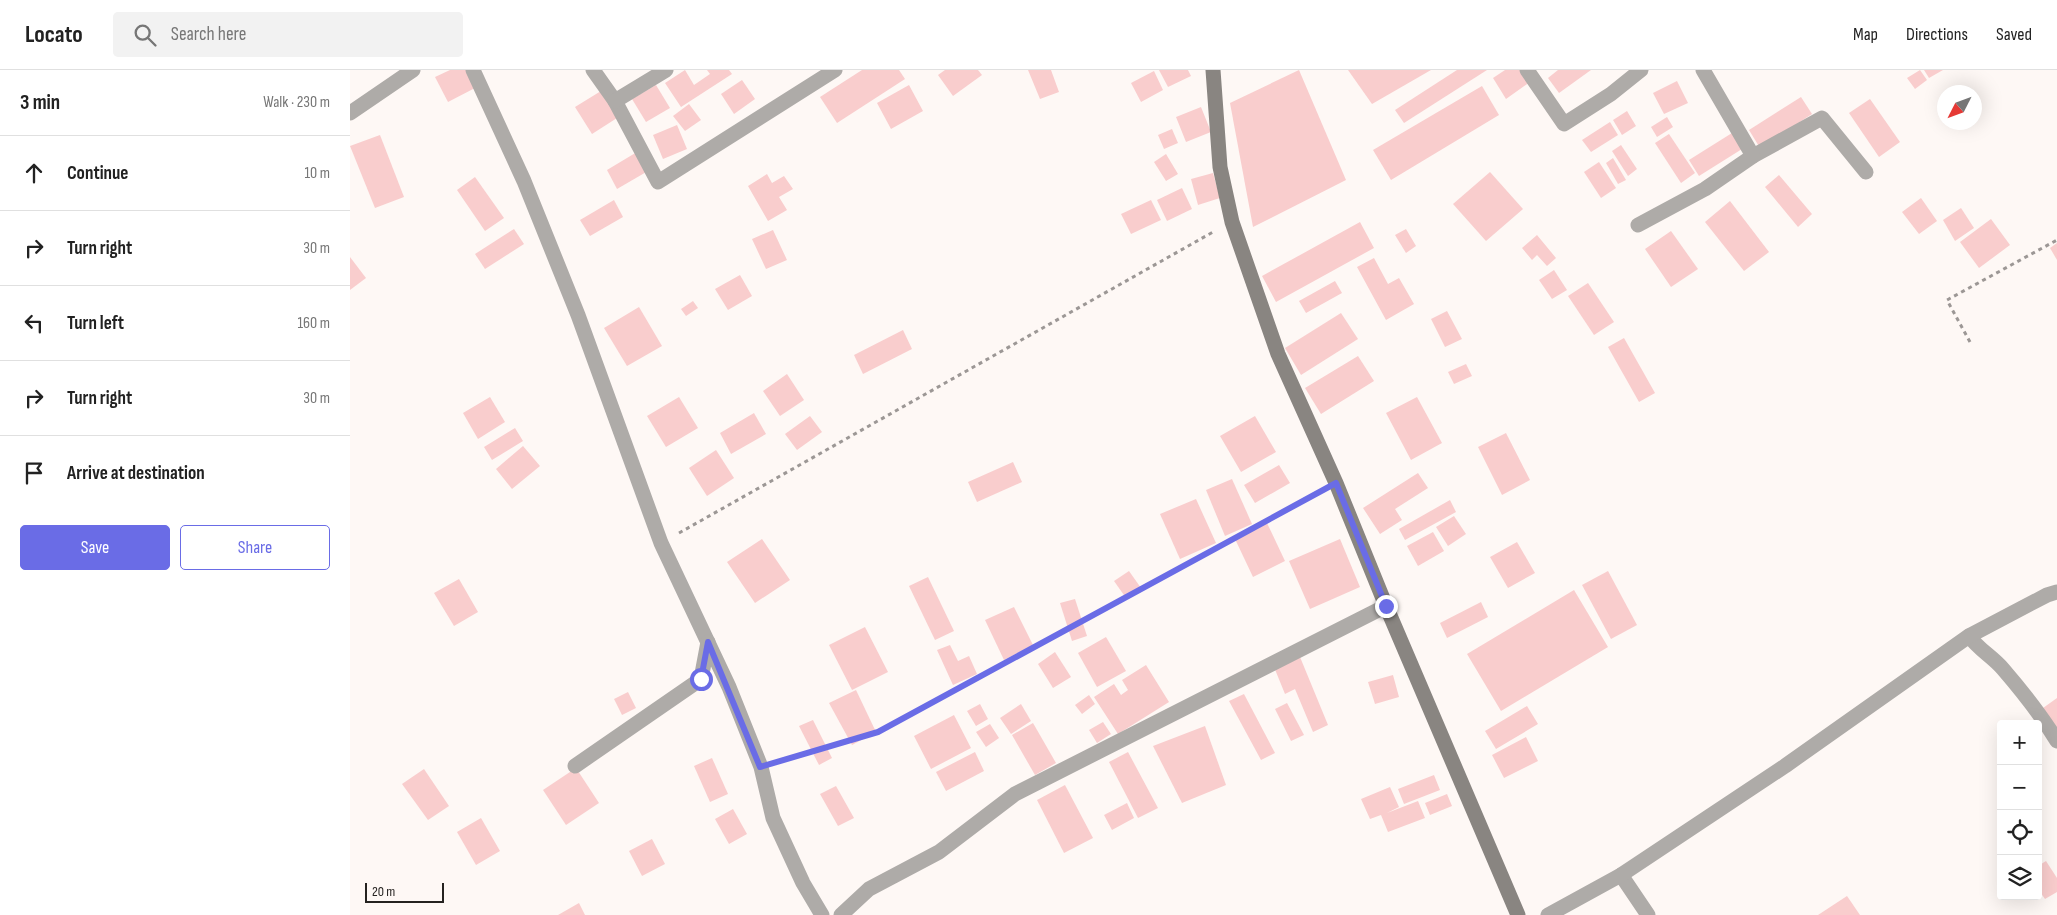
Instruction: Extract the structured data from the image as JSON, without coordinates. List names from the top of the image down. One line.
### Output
{"scale_bar":"20 m","north":"bottom left","page":{"header":"Locato","search":"Search here","nav":["Map","Directions","Saved"],"heading":["3 min","Walk · 230 m"],"list":[["Continue","10 m"],["Turn right","30 m"],["Turn left","160 m"],["Turn right","30 m"],"Arrive at destination"],"buttons":["Save","Share"],"map_buttons":["+","−"],"scale":"20 m"}}
